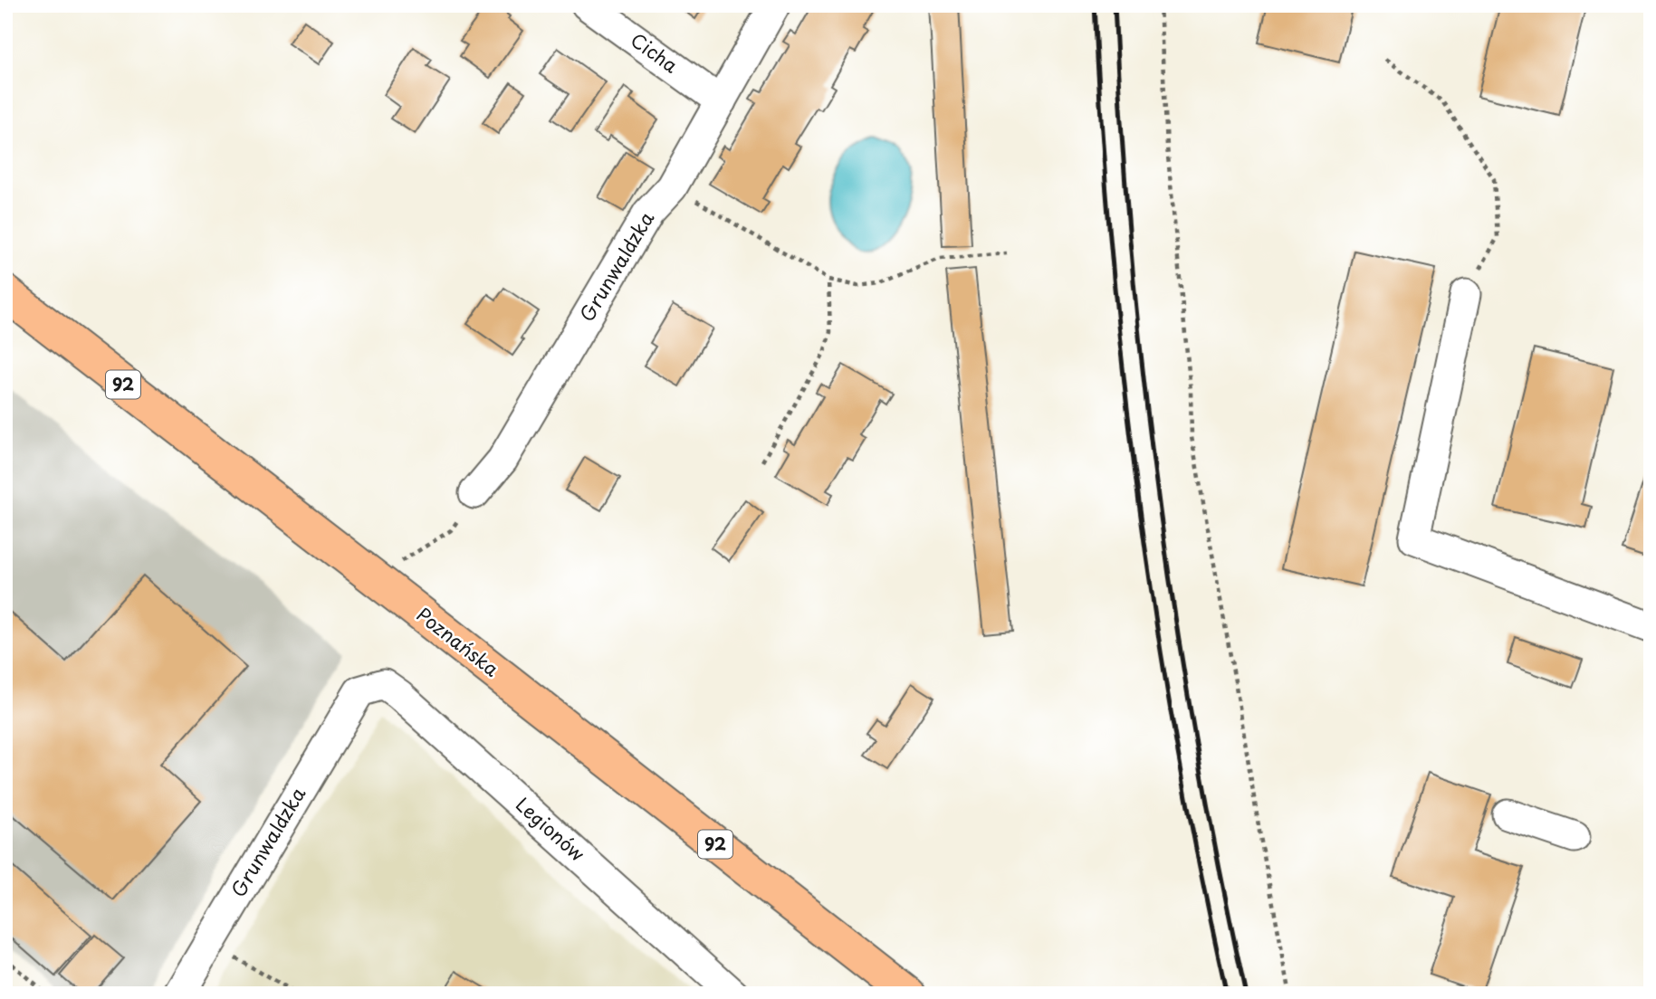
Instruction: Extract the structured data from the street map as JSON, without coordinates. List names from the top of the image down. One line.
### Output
{"streets":{"main road":["92","Poznańska"],"street":["Cicha","Grunwaldzka","Legionów"]},"crossings":[["Cicha","Grunwaldzka"],["Grunwaldzka","Legionów"]]}
